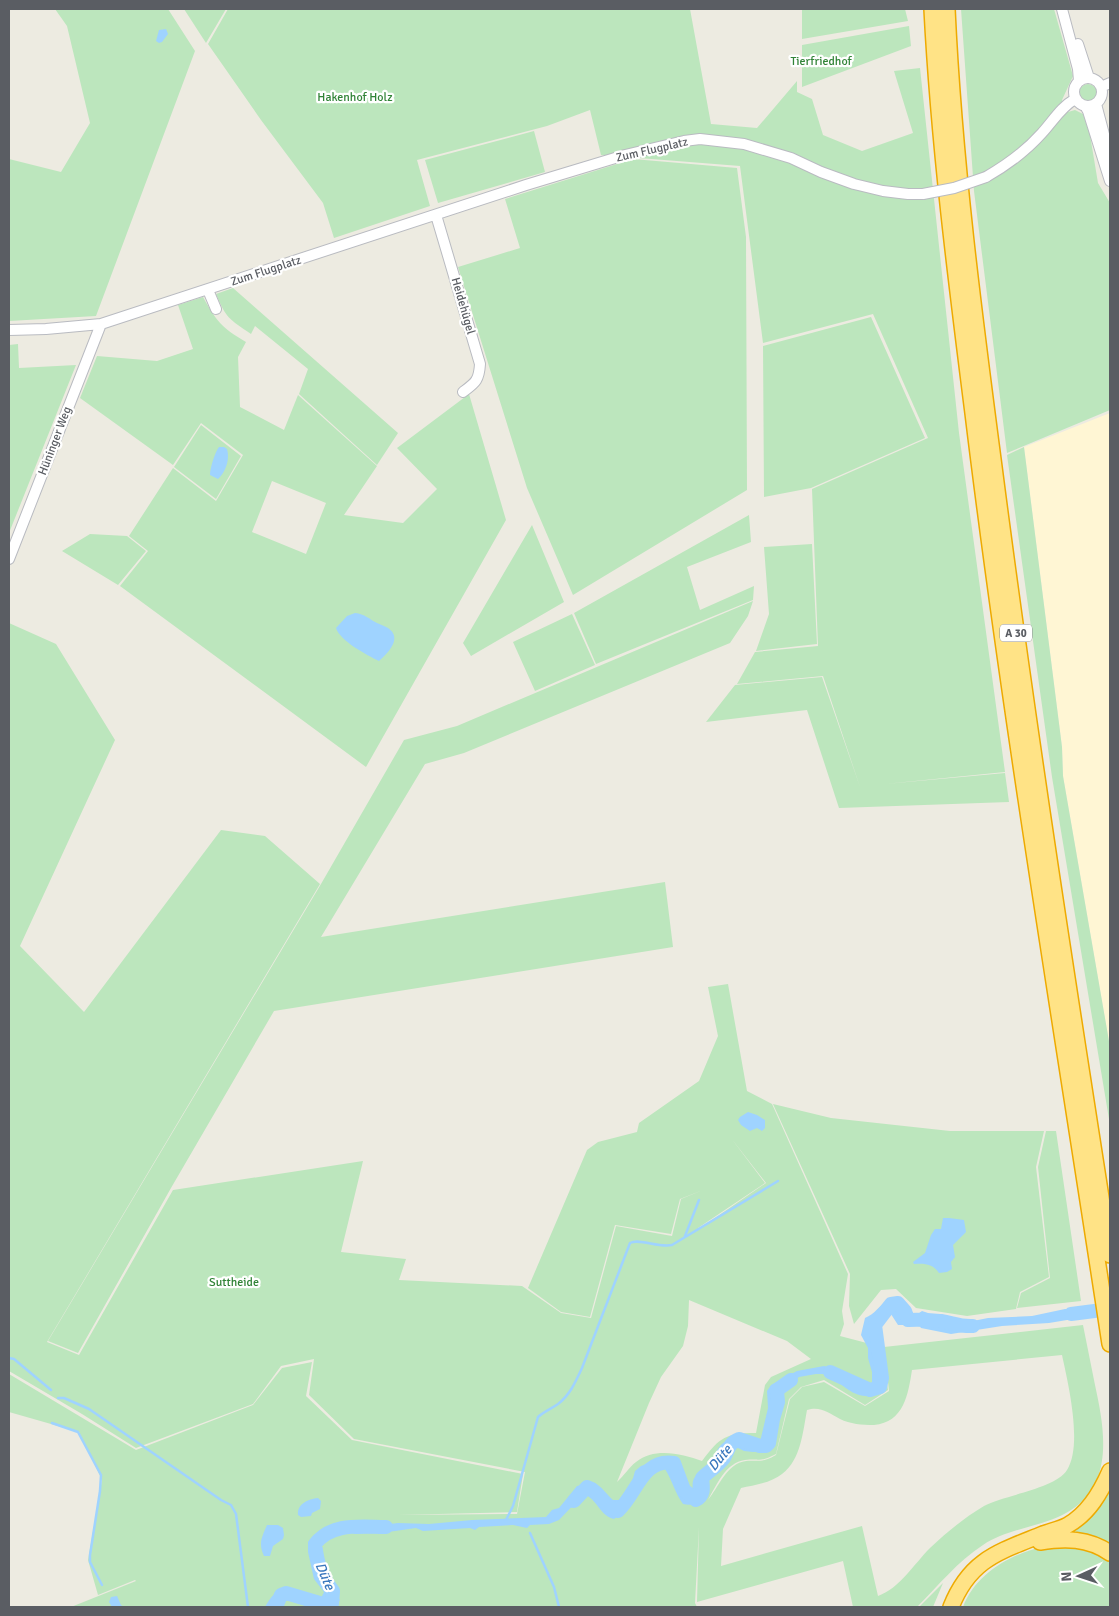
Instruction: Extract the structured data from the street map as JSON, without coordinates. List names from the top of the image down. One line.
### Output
{"streets":{"highway":["A 30"],"street":["Zum Flugplatz","Heidehügel","Hüninger Weg"]},"crossings":[["Zum Flugplatz","Heidehügel"],["Zum Flugplatz","Hüninger Weg"]],"water":["Düte"],"parks":["Tierfriedhof","Hakenhof Holz","Suttheide"],"north":"left"}
